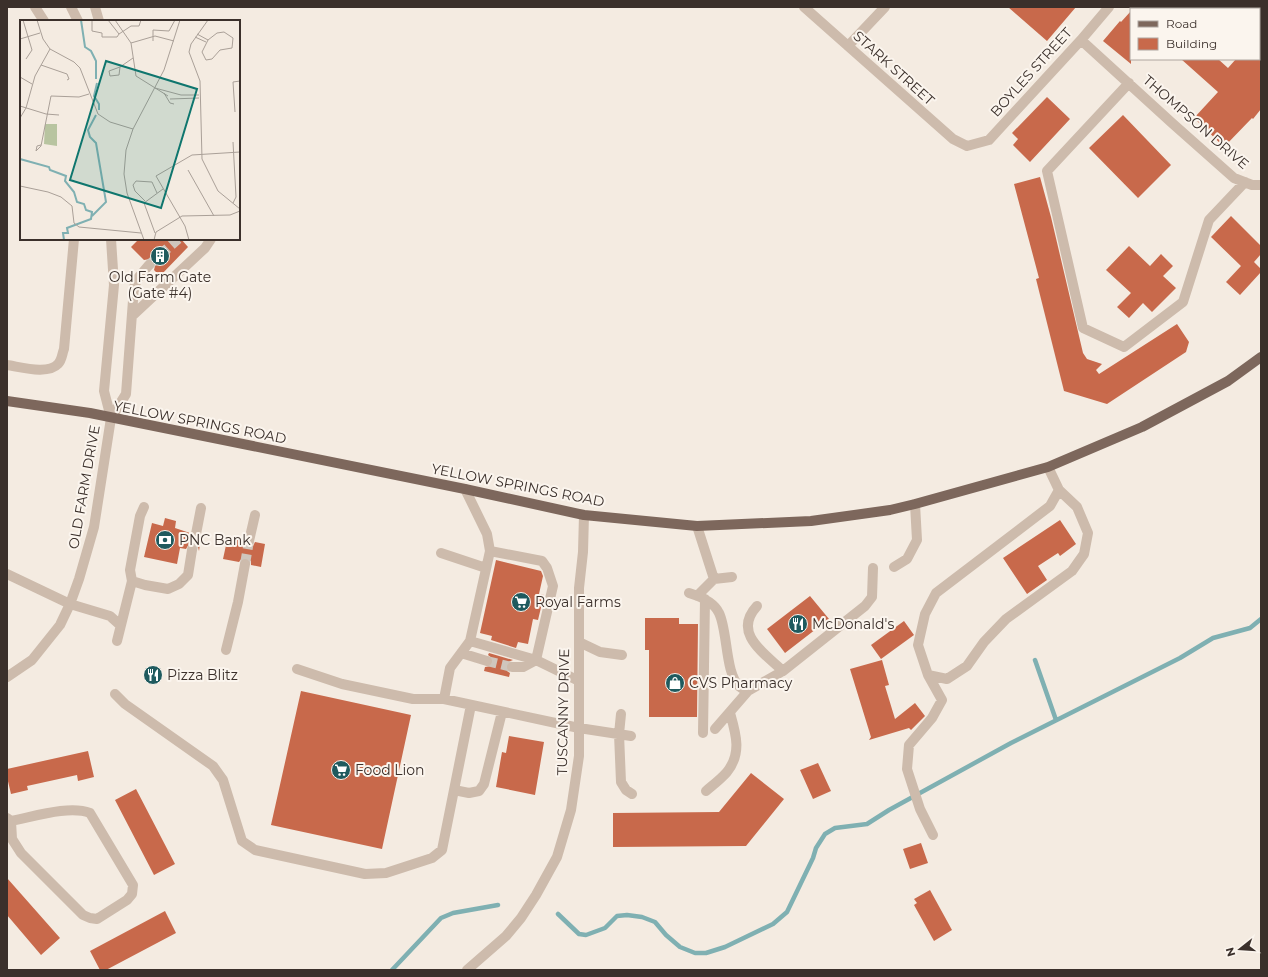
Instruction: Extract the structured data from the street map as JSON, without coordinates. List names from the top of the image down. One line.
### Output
{"streets":{"main road":["YELLOW SPRINGS ROAD"],"street":["STARK STREET","BOYLES STREET","THOMPSON DRIVE","OLD FARM DRIVE","TUSCANNY DRIVE"]},"crossings":[["STARK STREET","BOYLES STREET"],["BOYLES STREET","THOMPSON DRIVE"],["YELLOW SPRINGS ROAD","OLD FARM DRIVE"],["YELLOW SPRINGS ROAD","TUSCANNY DRIVE"]],"places":{"building":["Old Farm Gate (Gate #4)"],"bank":["PNC Bank"],"supermarket":["Royal Farms","Food Lion"],"restaurant":["McDonald's","Pizza Blitz"],"shop":["CVS Pharmacy"]},"legend":["Road","Building"],"north":"left"}
